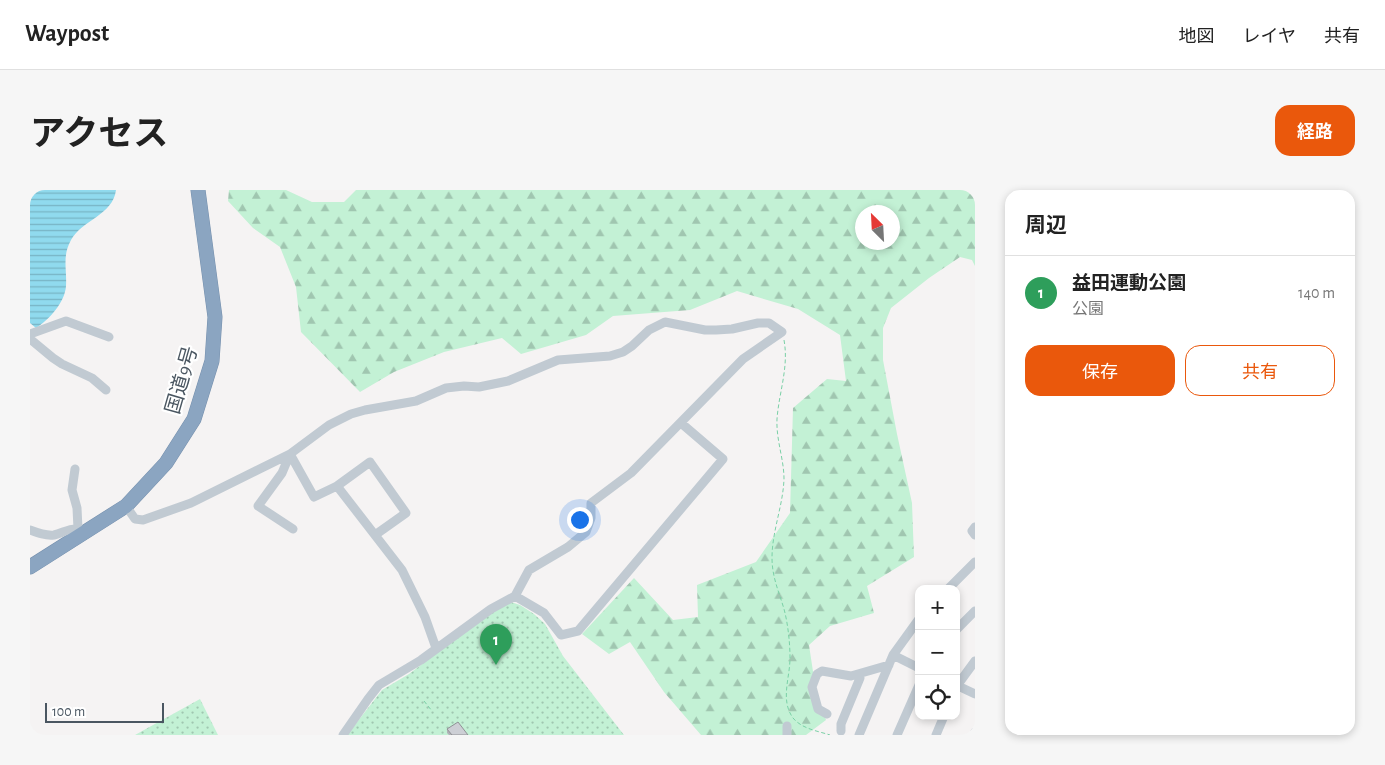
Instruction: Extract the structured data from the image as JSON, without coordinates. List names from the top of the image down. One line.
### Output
{"streets":{"highway":["国道9号"]},"scale_bar":"100 m","north":"top left","page":{"header":"Waypost","nav":["地図","レイヤ","共有"],"title":"アクセス","buttons":["経路",["保存","共有"]],"heading":"周辺","list":[{"mark":"1","name":"益田運動公園","note":"公園","value":"140 m"}],"map_buttons":["+","−"],"pins":"1","scale":"100 m"}}
